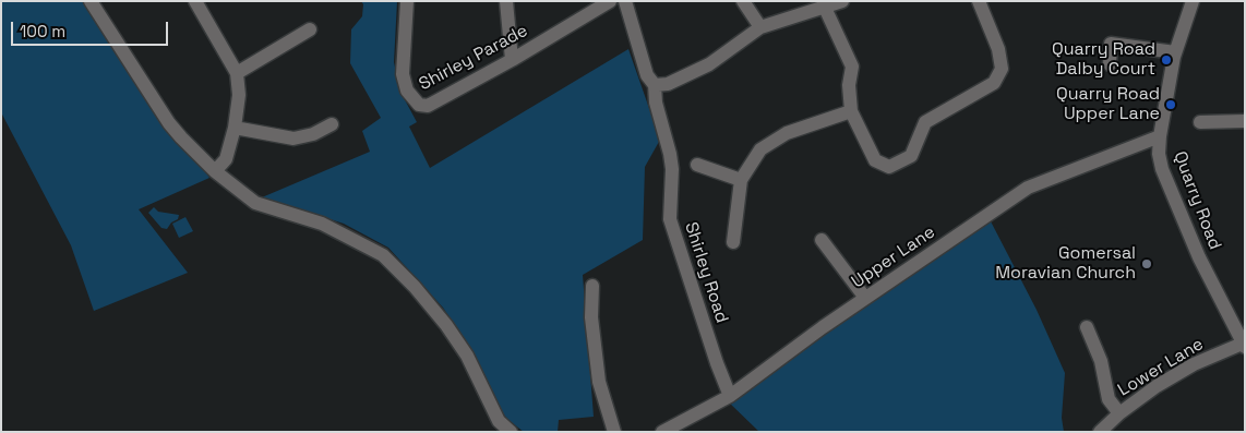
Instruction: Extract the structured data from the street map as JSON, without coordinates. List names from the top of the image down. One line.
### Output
{"streets":{"street":["Shirley Parade","Quarry Road","Upper Lane","Shirley Road","Lower Lane"]},"crossings":[["Quarry Road","Upper Lane"],["Quarry Road","Lower Lane"],["Upper Lane","Shirley Road"]],"places":["Quarry Road Dalby Court","Quarry Road Upper Lane","Gomersal Moravian Church"],"scale_bar":"100 m"}
